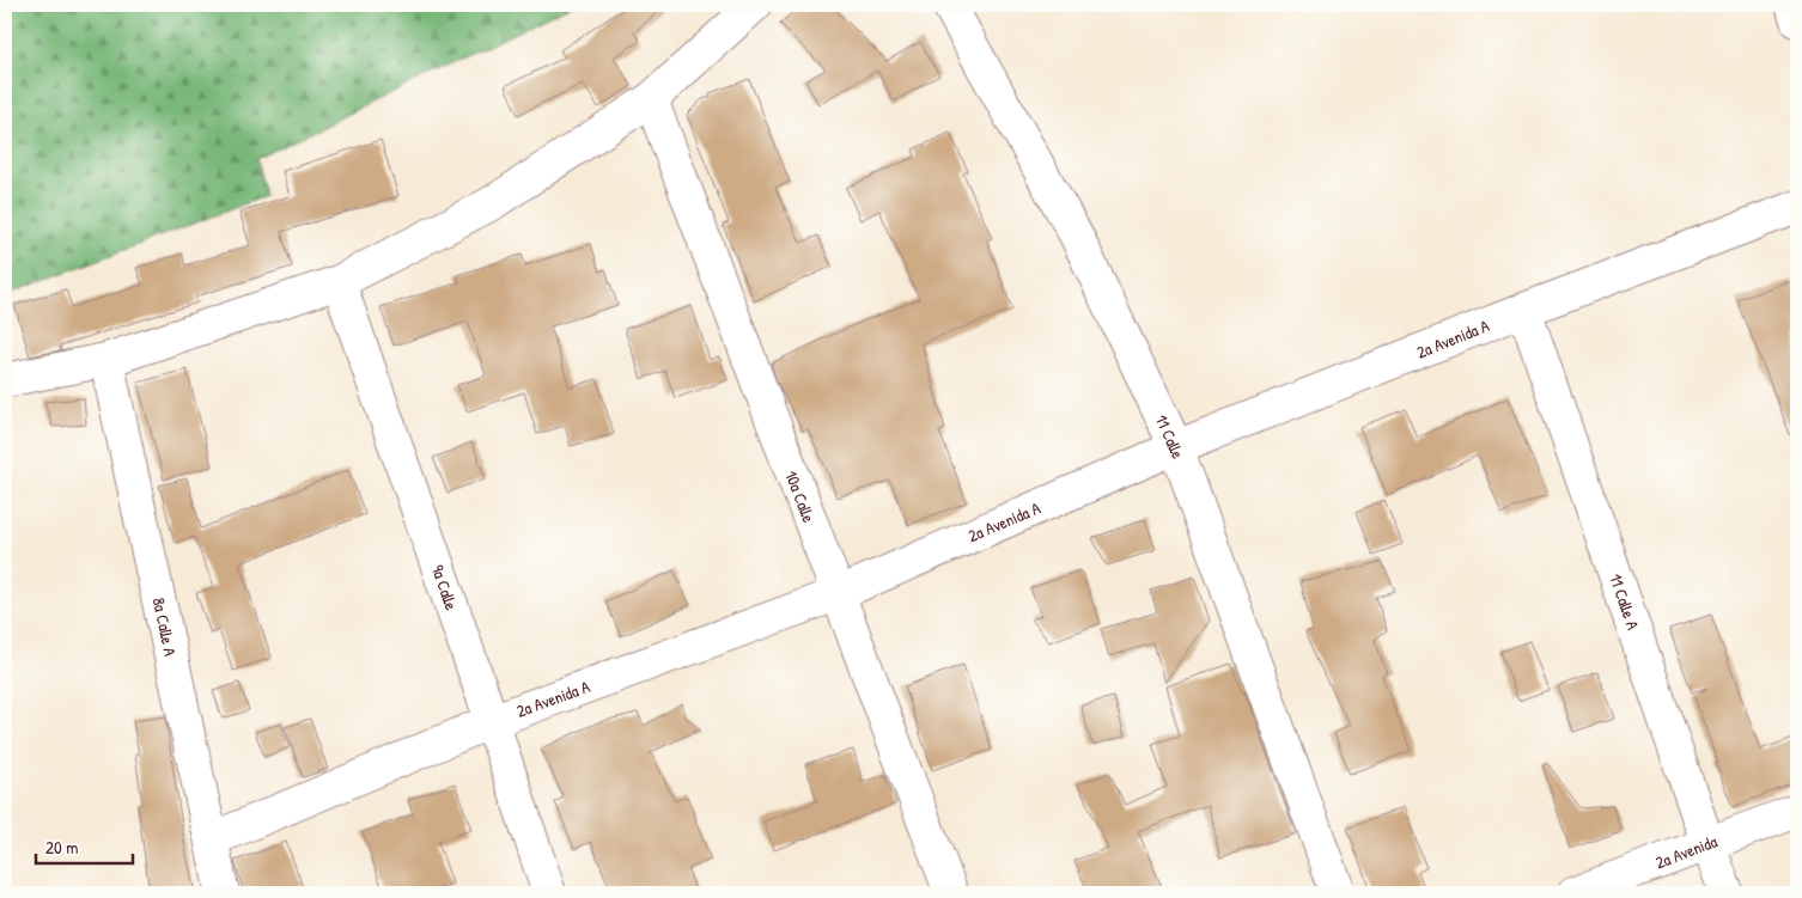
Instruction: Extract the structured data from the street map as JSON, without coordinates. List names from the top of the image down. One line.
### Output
{"streets":{"street":["2a Avenida A","11 Calle","10a Calle","9a Calle","11 Calle A","8a Calle A","2a Avenida"]},"crossings":[["2a Avenida A","11 Calle"],["2a Avenida A","10a Calle"],["2a Avenida A","9a Calle"],["2a Avenida A","11 Calle A"],["2a Avenida A","8a Calle A"],["11 Calle A","2a Avenida"]],"scale_bar":"20 m"}
